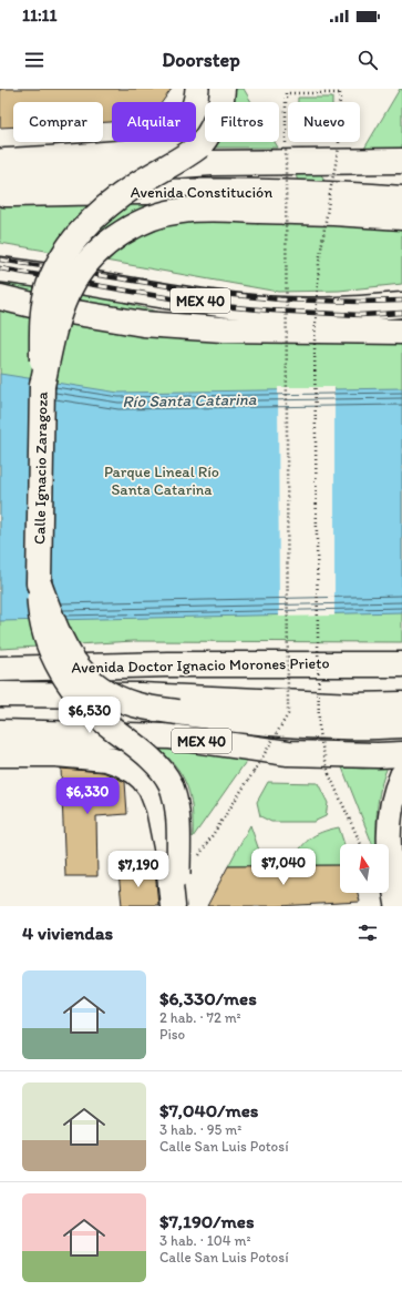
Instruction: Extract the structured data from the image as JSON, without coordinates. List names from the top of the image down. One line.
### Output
{"streets":{"main road":["Avenida Constitución","MEX 40","Calle Ignacio Zaragoza","Avenida Doctor Ignacio Morones Prieto"]},"water":["Río Santa Catarina"],"parks":["Parque Lineal Río Santa Catarina"],"north":"top","page":{"status":"11:11","header":"Doorstep","chip":["Comprar","Alquilar","Filtros","Nuevo"],"price":["$6,530","$6,330","$7,040","$7,190"],"heading":"4 viviendas","list":[{"name":"$6,330/mes","note":"2 hab. · 72 m² · Piso"},{"name":"$7,040/mes","note":"3 hab. · 95 m² · Calle San Luis Potosí"},{"name":"$7,190/mes","note":"3 hab. · 104 m² · Calle San Luis Potosí"}]}}
